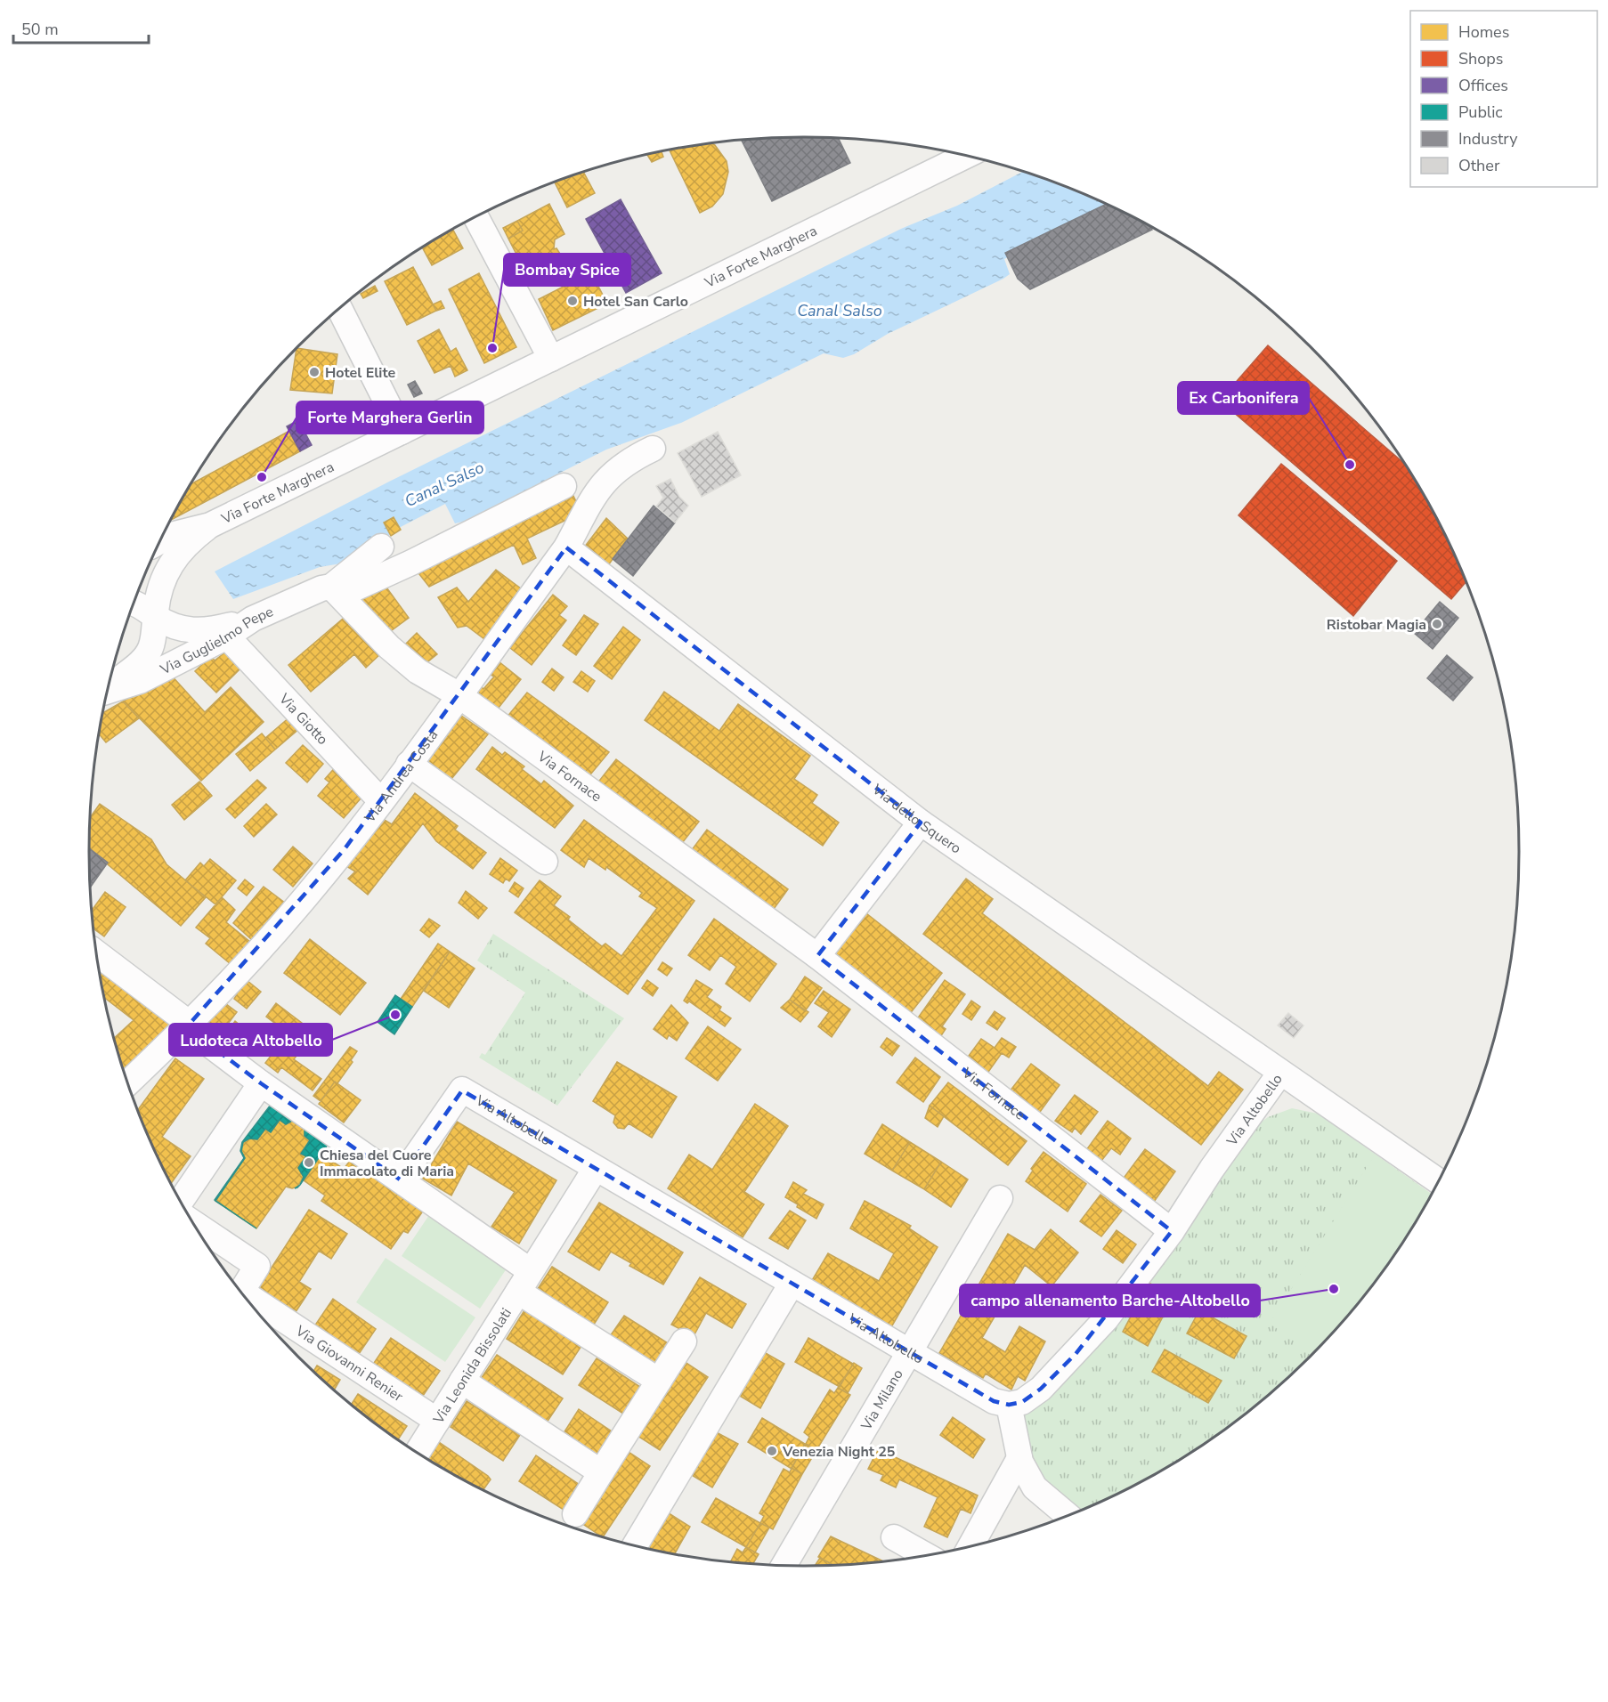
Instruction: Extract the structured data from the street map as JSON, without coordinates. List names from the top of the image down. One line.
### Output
{"streets":{"street":["Via Forte Marghera","Via Guglielmo Pepe","Via Giotto","Via Andrea Costa","Via Fornace","Via dello Squero","Via Altobello","Via Giovanni Renier","Via Leonida Bissolati","Via Milano"]},"crossings":[["Via Forte Marghera","Via Guglielmo Pepe"],["Via Guglielmo Pepe","Via Giotto"],["Via Guglielmo Pepe","Via Fornace"],["Via Giotto","Via Andrea Costa"],["Via Andrea Costa","Via Fornace"],["Via Andrea Costa","Via dello Squero"],["Via Fornace","Via Altobello"],["Via dello Squero","Via Altobello"],["Via Altobello","Via Leonida Bissolati"],["Via Altobello","Via Milano"],["Via Giovanni Renier","Via Leonida Bissolati"]],"water":["Canal Salso"],"places":["Hotel San Carlo","Bombay Spice","Hotel Elite","Ex Carbonifera","Forte Marghera Gerlin","Ristobar Magia","Ludoteca Altobello","Chiesa del Cuore Immacolato di Maria","campo allenamento Barche-Altobello","Venezia Night 25"],"legend":["Homes","Shops","Offices","Public","Industry","Other"],"scale_bar":"50 m"}
